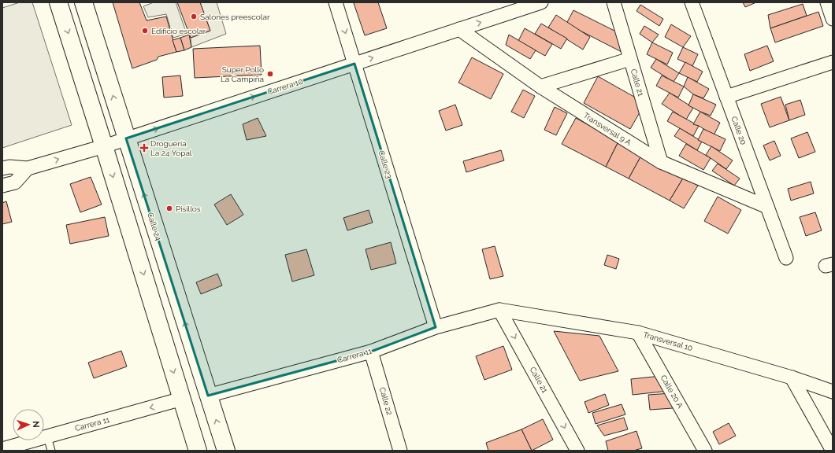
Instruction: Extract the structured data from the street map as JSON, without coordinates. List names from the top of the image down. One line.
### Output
{"streets":{"street":["Calle 21","Carrera 10","Transversal 9 A","Calle 20","Calle 23","Calle 24","Transversal 10","Carrera 11","Calle 20 A","Calle 22"]},"crossings":[["Calle 21","Transversal 9 A"],["Calle 21","Transversal 10"],["Calle 21","Carrera 11"],["Carrera 10","Transversal 9 A"],["Carrera 10","Calle 23"],["Carrera 10","Calle 24"],["Transversal 9 A","Calle 20"],["Calle 23","Carrera 11"],["Calle 24","Carrera 11"],["Transversal 10","Carrera 11"],["Transversal 10","Calle 20 A"],["Carrera 11","Calle 22"]],"one_way":["Calle 21","Carrera 10"],"places":{"other":["Salones preescolar","Edificio escolar","Super Pollo La Campiña","Pisillos"],"health":["Droguería La 24 Yopal"]},"north":"right"}
